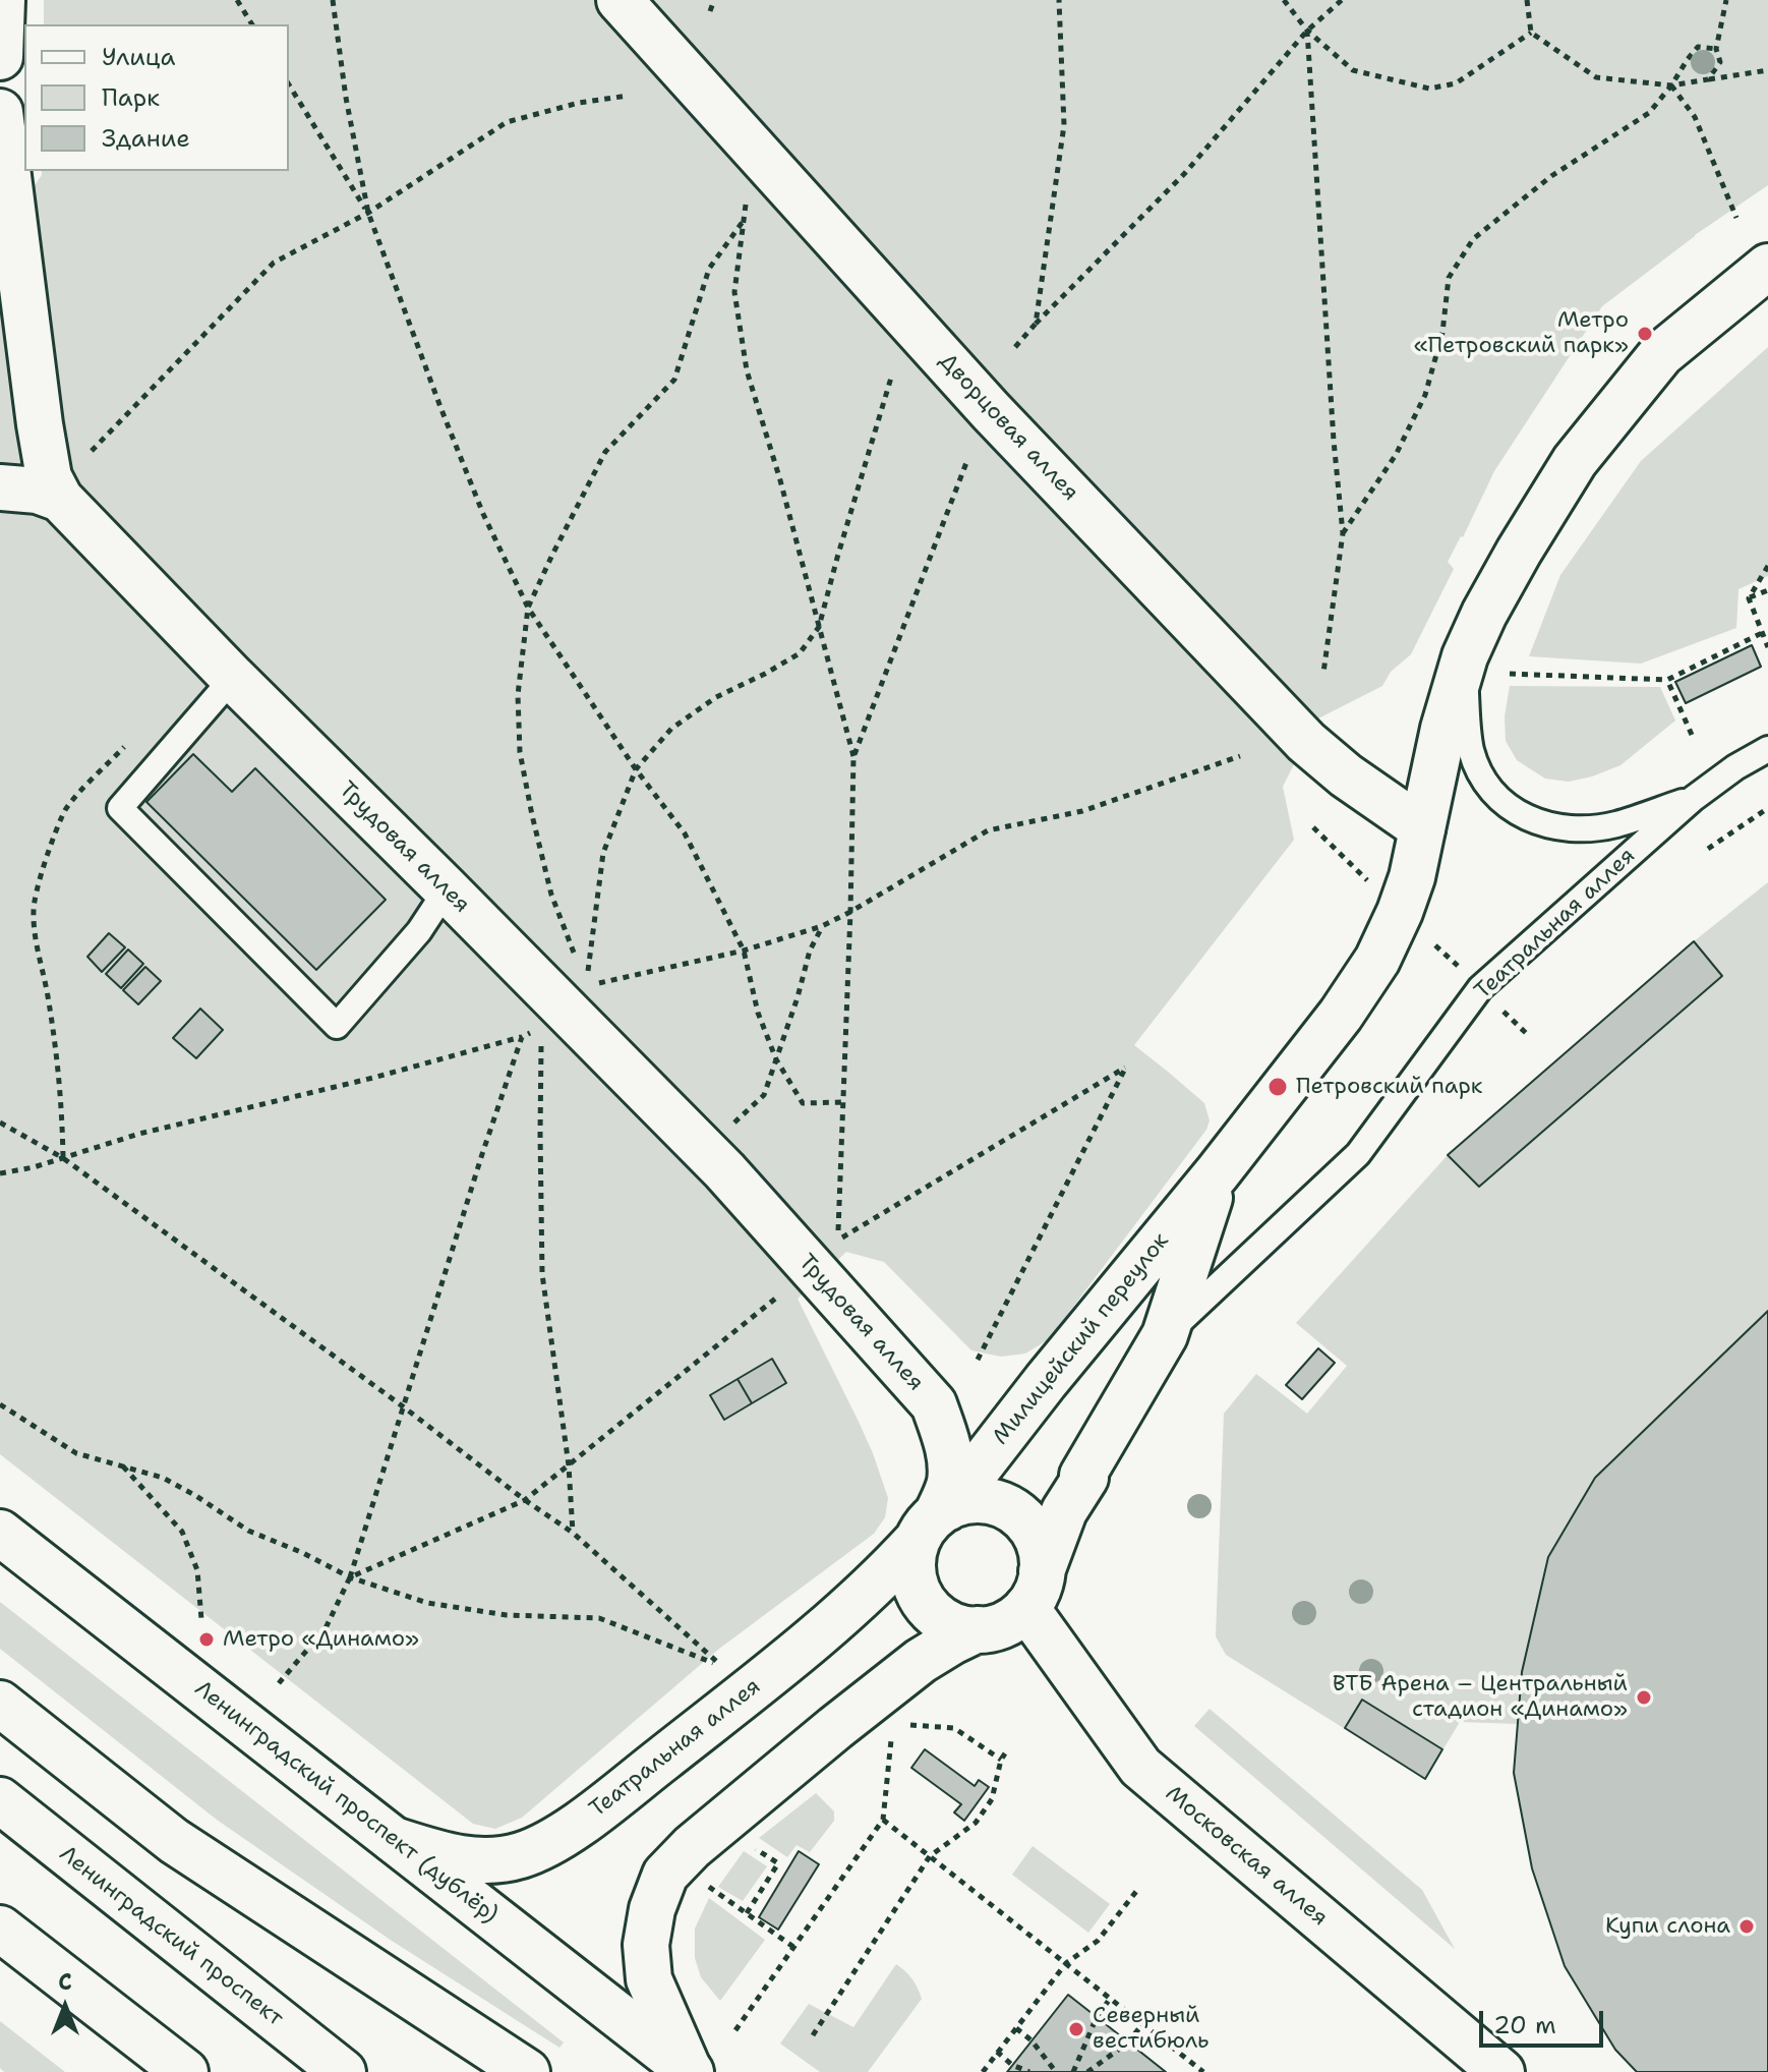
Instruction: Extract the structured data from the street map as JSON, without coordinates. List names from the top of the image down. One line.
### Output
{"streets":{"street":["Дворцовая аллея","Трудовая аллея","Театральная аллея","Милицейский переулок","Ленинградский проспект (дублёр)","Московская аллея","Ленинградский проспект"]},"crossings":[["Дворцовая аллея","Милицейский переулок"],["Трудовая аллея","Театральная аллея"],["Трудовая аллея","Милицейский переулок"],["Трудовая аллея","Московская аллея"],["Театральная аллея","Милицейский переулок"],["Театральная аллея","Ленинградский проспект (дублёр)"],["Театральная аллея","Московская аллея"],["Милицейский переулок","Московская аллея"]],"places":["Метро «Петровский парк»","Петровский парк","Метро «Динамо»","ВТБ Арена – Центральный стадион «Динамо»","Купи слона","Cеверный вестибюль"],"legend":["Улица","Парк","Здание"],"scale_bar":"20 m","north":"top"}
